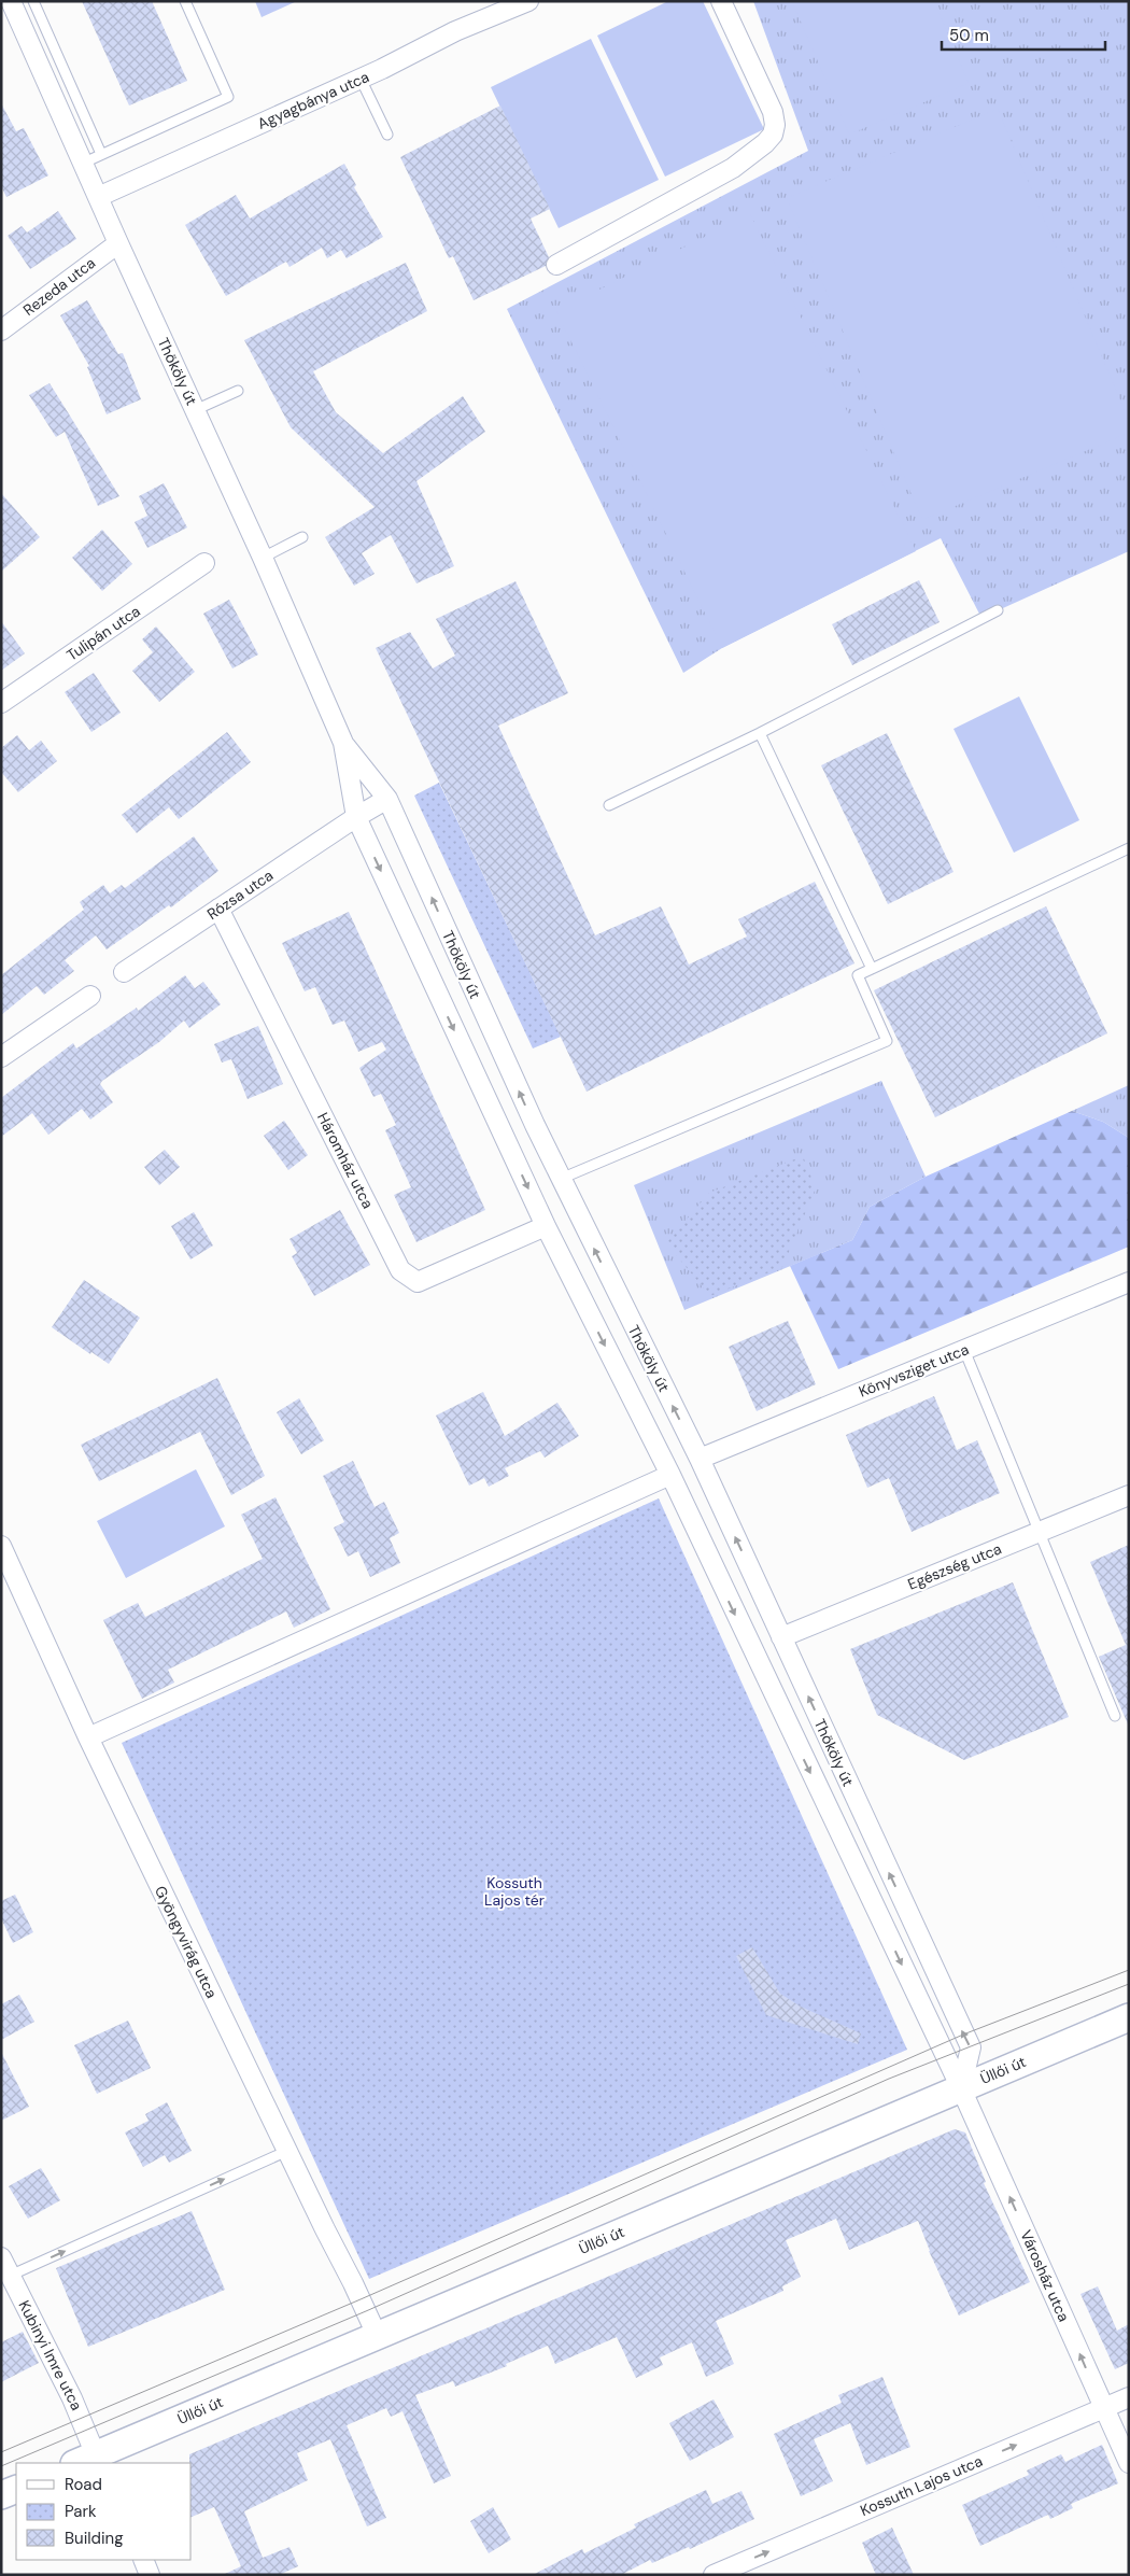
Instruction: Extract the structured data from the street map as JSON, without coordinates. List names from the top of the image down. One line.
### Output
{"streets":{"main road":["Üllői út"],"street":["Agyagbánya utca","Rezeda utca","Thököly út","Tulipán utca","Rózsa utca","Háromház utca","Könyvsziget utca","Egészség utca","Gyöngyvirág utca","Városház utca","Kubinyi Imre utca","Kossuth Lajos utca"]},"crossings":[["Agyagbánya utca","Thököly út"],["Rezeda utca","Thököly út"],["Thököly út","Rózsa utca"],["Thököly út","Háromház utca"],["Thököly út","Könyvsziget utca"],["Thököly út","Egészség utca"],["Thököly út","Üllői út"],["Thököly út","Városház utca"],["Rózsa utca","Háromház utca"],["Gyöngyvirág utca","Üllői út"],["Üllői út","Városház utca"],["Üllői út","Kubinyi Imre utca"],["Városház utca","Kossuth Lajos utca"]],"one_way":["Városház utca","Kossuth Lajos utca"],"parks":["Kossuth Lajos tér"],"legend":["Road","Park","Building"],"scale_bar":"50 m"}
